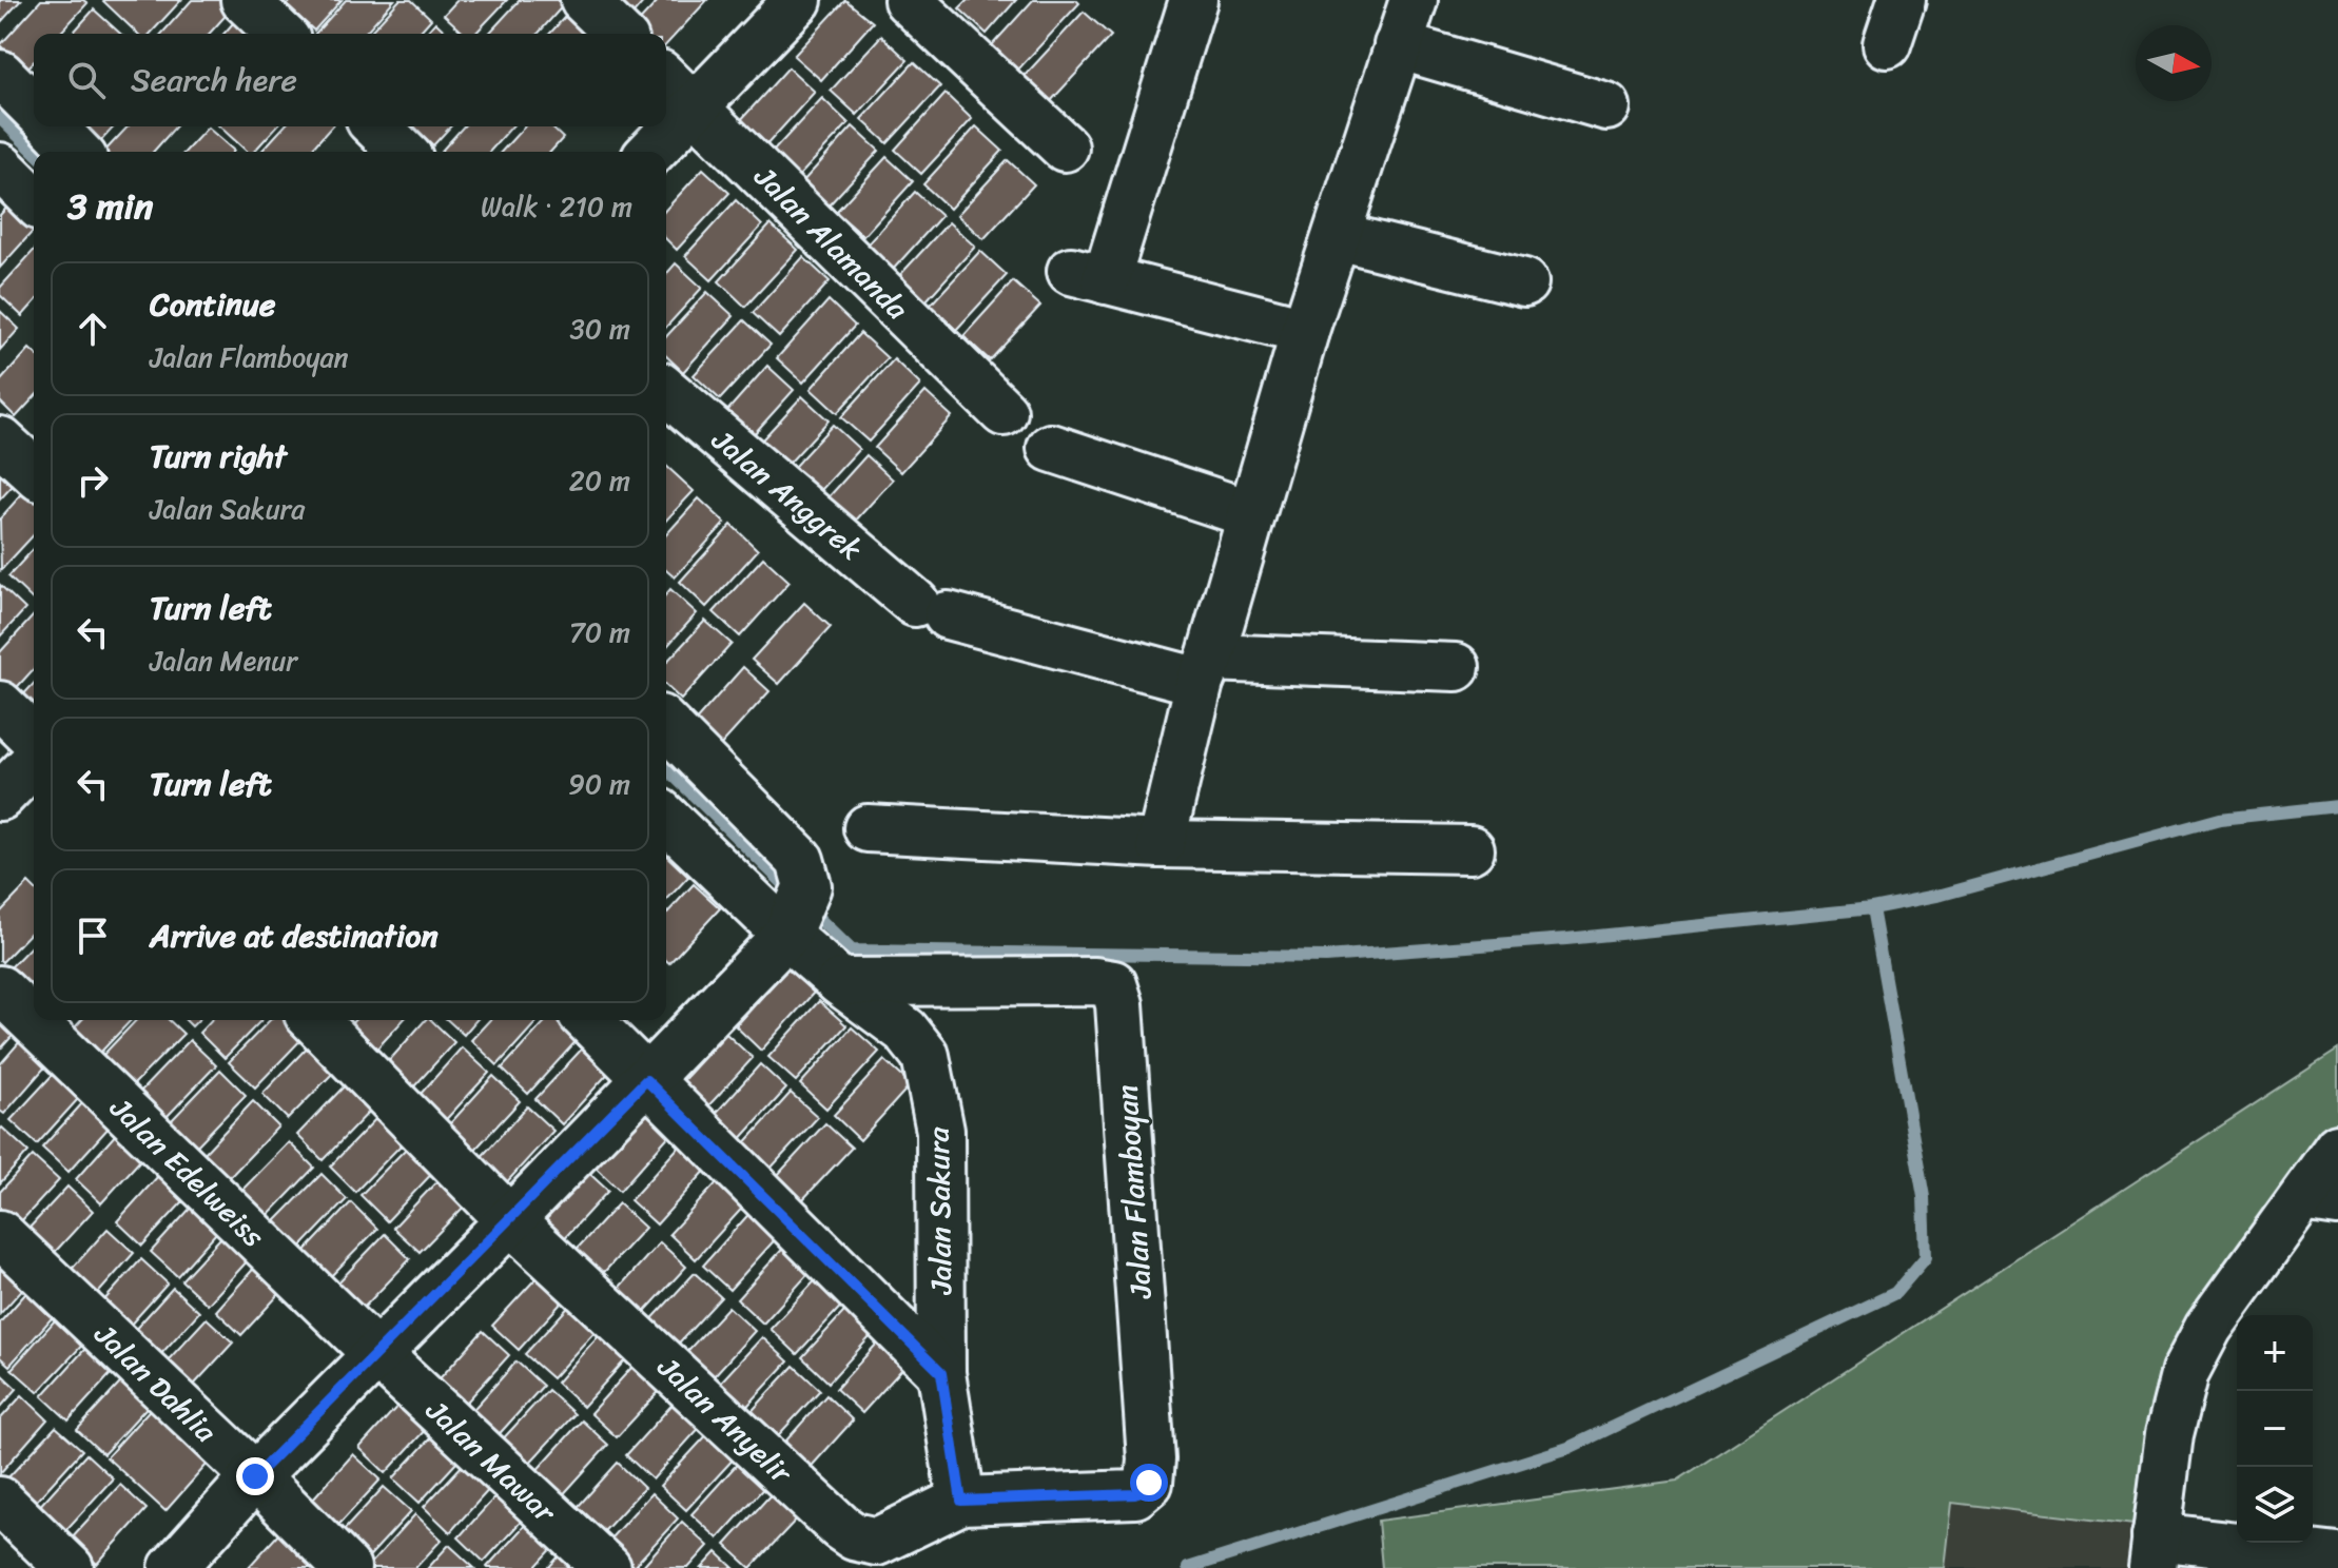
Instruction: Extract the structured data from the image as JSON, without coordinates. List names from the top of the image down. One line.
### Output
{"streets":{"street":["Jalan Alamanda","Jalan Anggrek","Jalan Edelweiss","Jalan Flamboyan","Jalan Sakura","Jalan Dahlia","Jalan Anyelir","Jalan Mawar"]},"crossings":[["Jalan Edelweiss","Jalan Mawar"],["Jalan Flamboyan","Jalan Sakura"],["Jalan Flamboyan","Jalan Anyelir"],["Jalan Sakura","Jalan Anyelir"]],"north":"right","page":{"search":"Search here","heading":["3 min","Walk · 210 m"],"list":[["Continue","Jalan Flamboyan","30 m"],["Turn right","Jalan Sakura","20 m"],["Turn left","Jalan Menur","70 m"],["Turn left","90 m"],"Arrive at destination"],"map_buttons":["+","−"]}}
